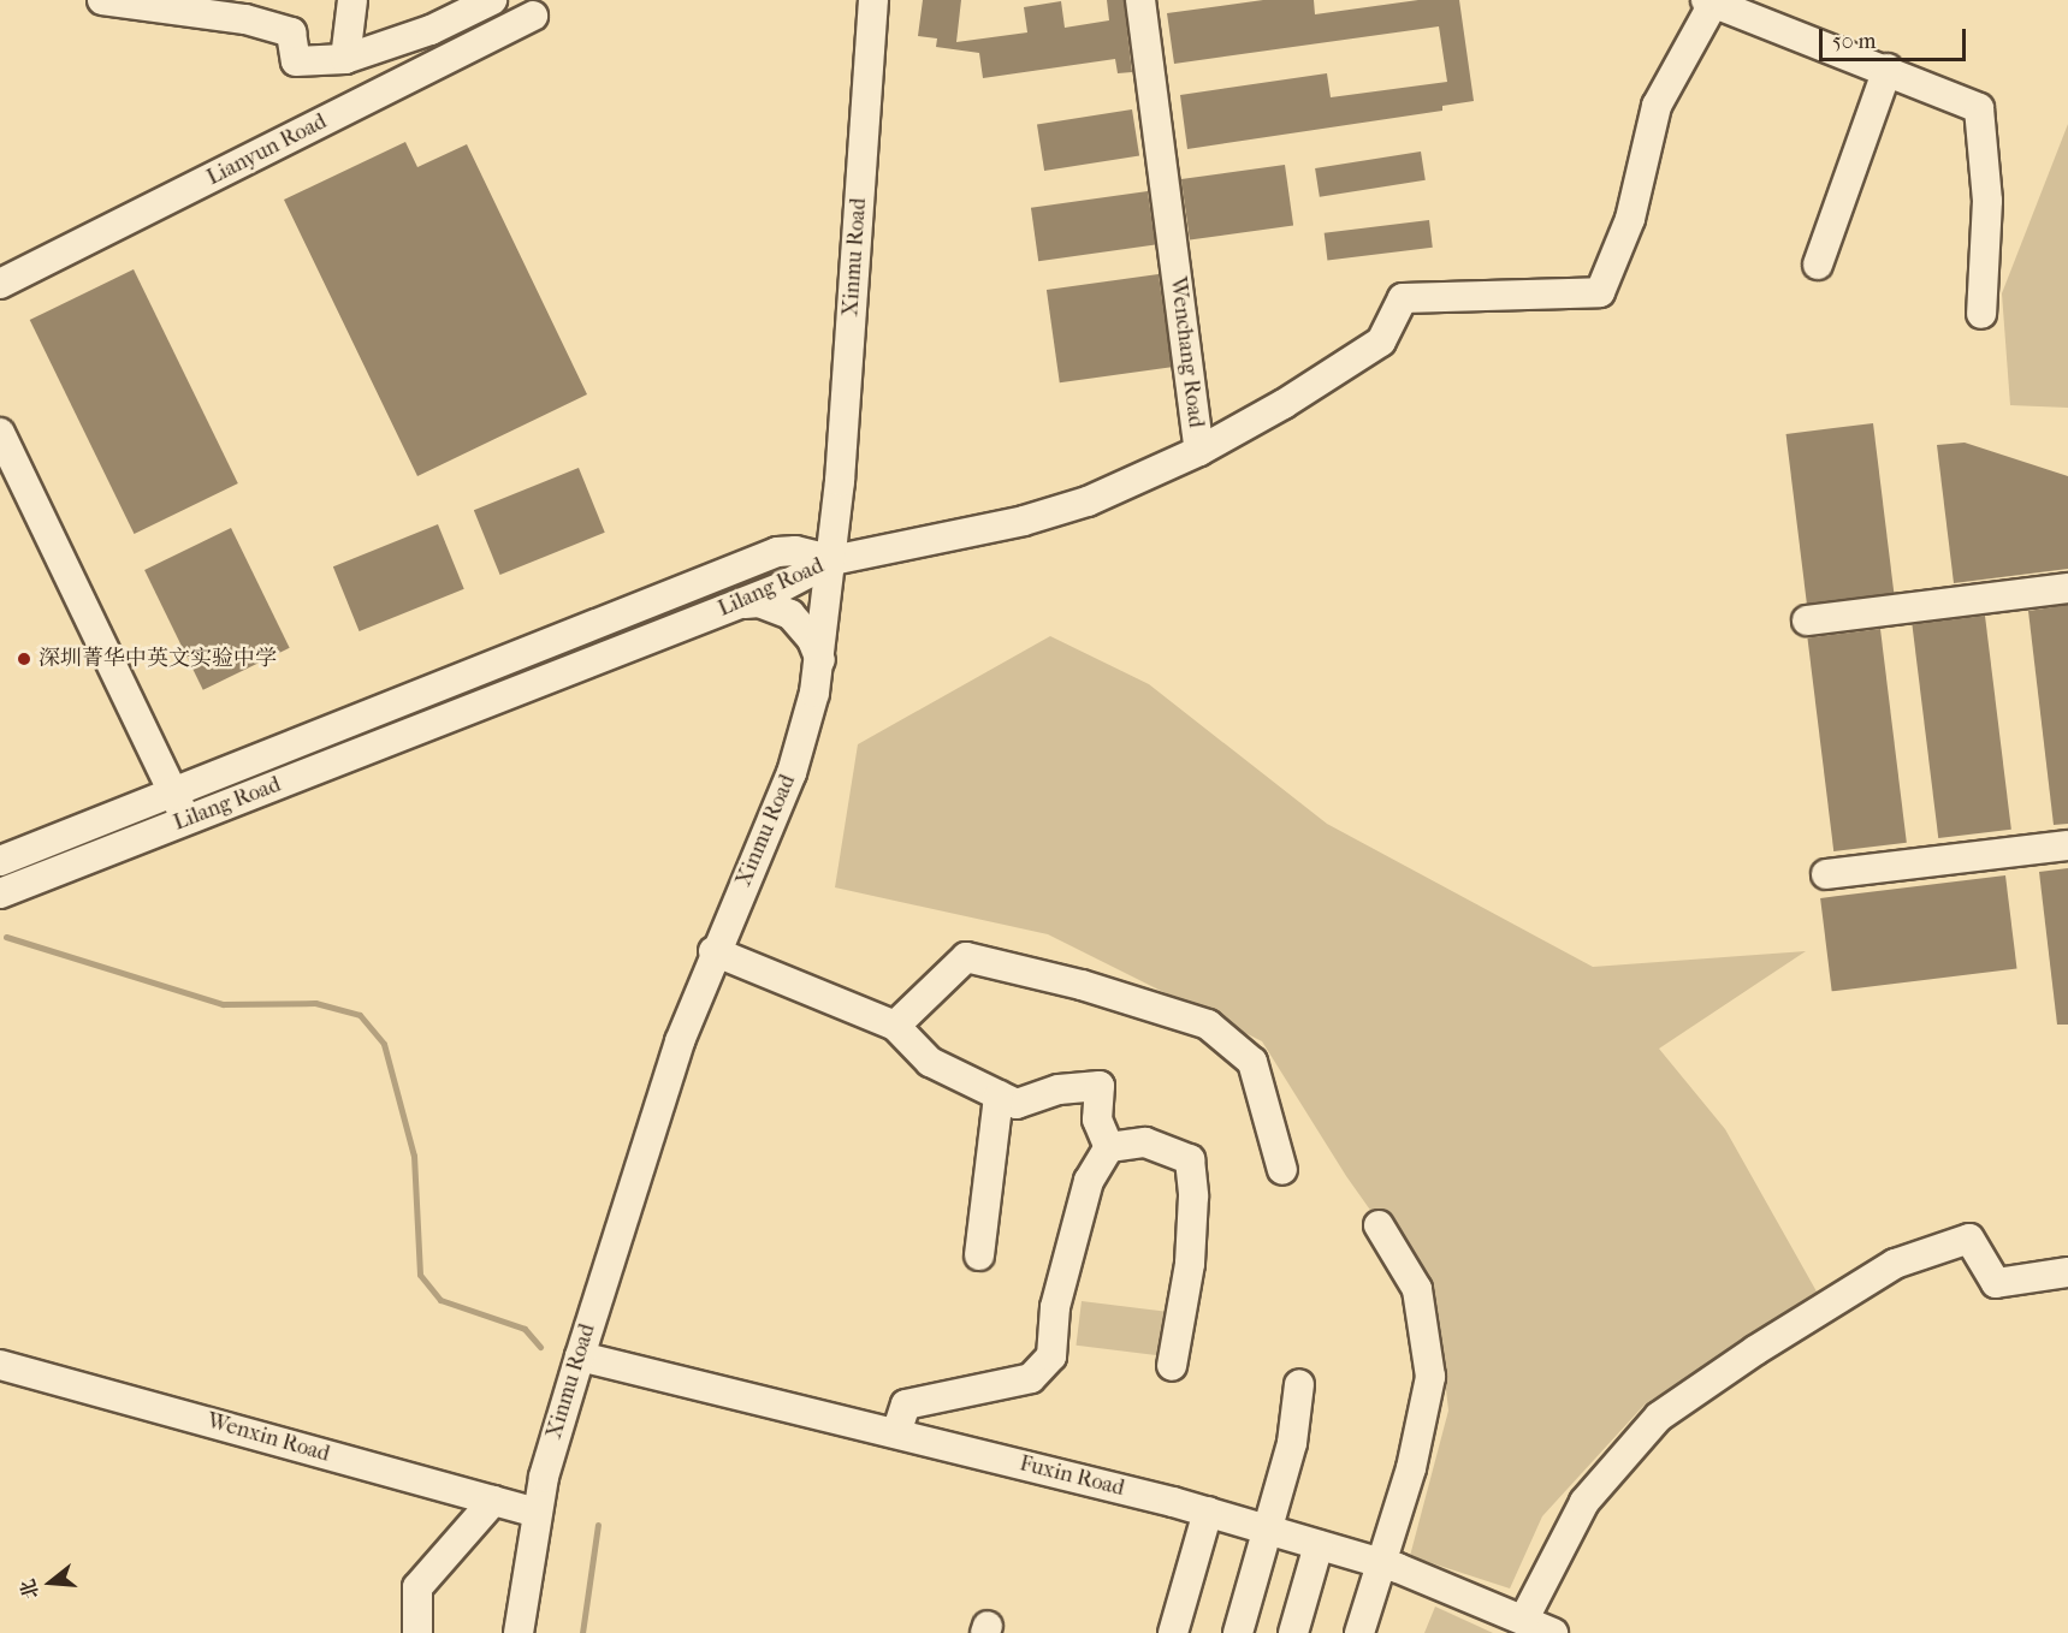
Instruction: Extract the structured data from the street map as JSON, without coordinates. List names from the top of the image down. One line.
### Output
{"streets":{"street":["Lianyun Road","Xinmu Road","Wenchang Road","Lilang Road","Wenxin Road","Fuxin Road"]},"crossings":[["Xinmu Road","Wenchang Road"],["Xinmu Road","Lilang Road"],["Xinmu Road","Wenxin Road"],["Xinmu Road","Fuxin Road"],["Wenchang Road","Lilang Road"]],"places":["深圳菁华中英文实验中学"],"scale_bar":"50 m","north":"left"}
